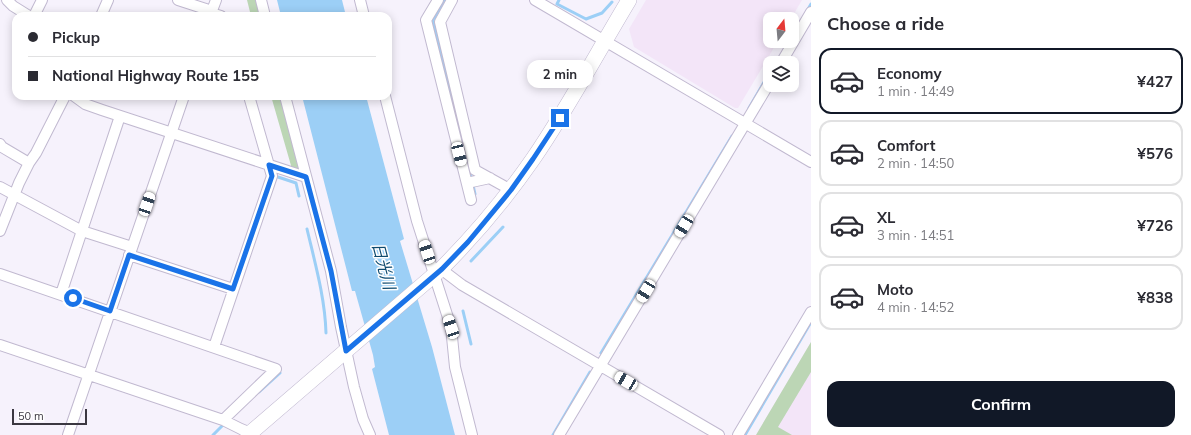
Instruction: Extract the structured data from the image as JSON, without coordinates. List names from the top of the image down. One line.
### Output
{"water":["日光川"],"scale_bar":"50 m","north":"top","page":{"heading":"Choose a ride","banner":["Pickup","National Highway Route 155"],"list":[{"name":"Economy","note":"1 min · 14:49","value":"¥427"},{"name":"Comfort","note":"2 min · 14:50","value":"¥576"},{"name":"XL","note":"3 min · 14:51","value":"¥726"},{"name":"Moto","note":"4 min · 14:52","value":"¥838"}],"bubble":"2 min","buttons":"Confirm","scale":"50 m"}}
